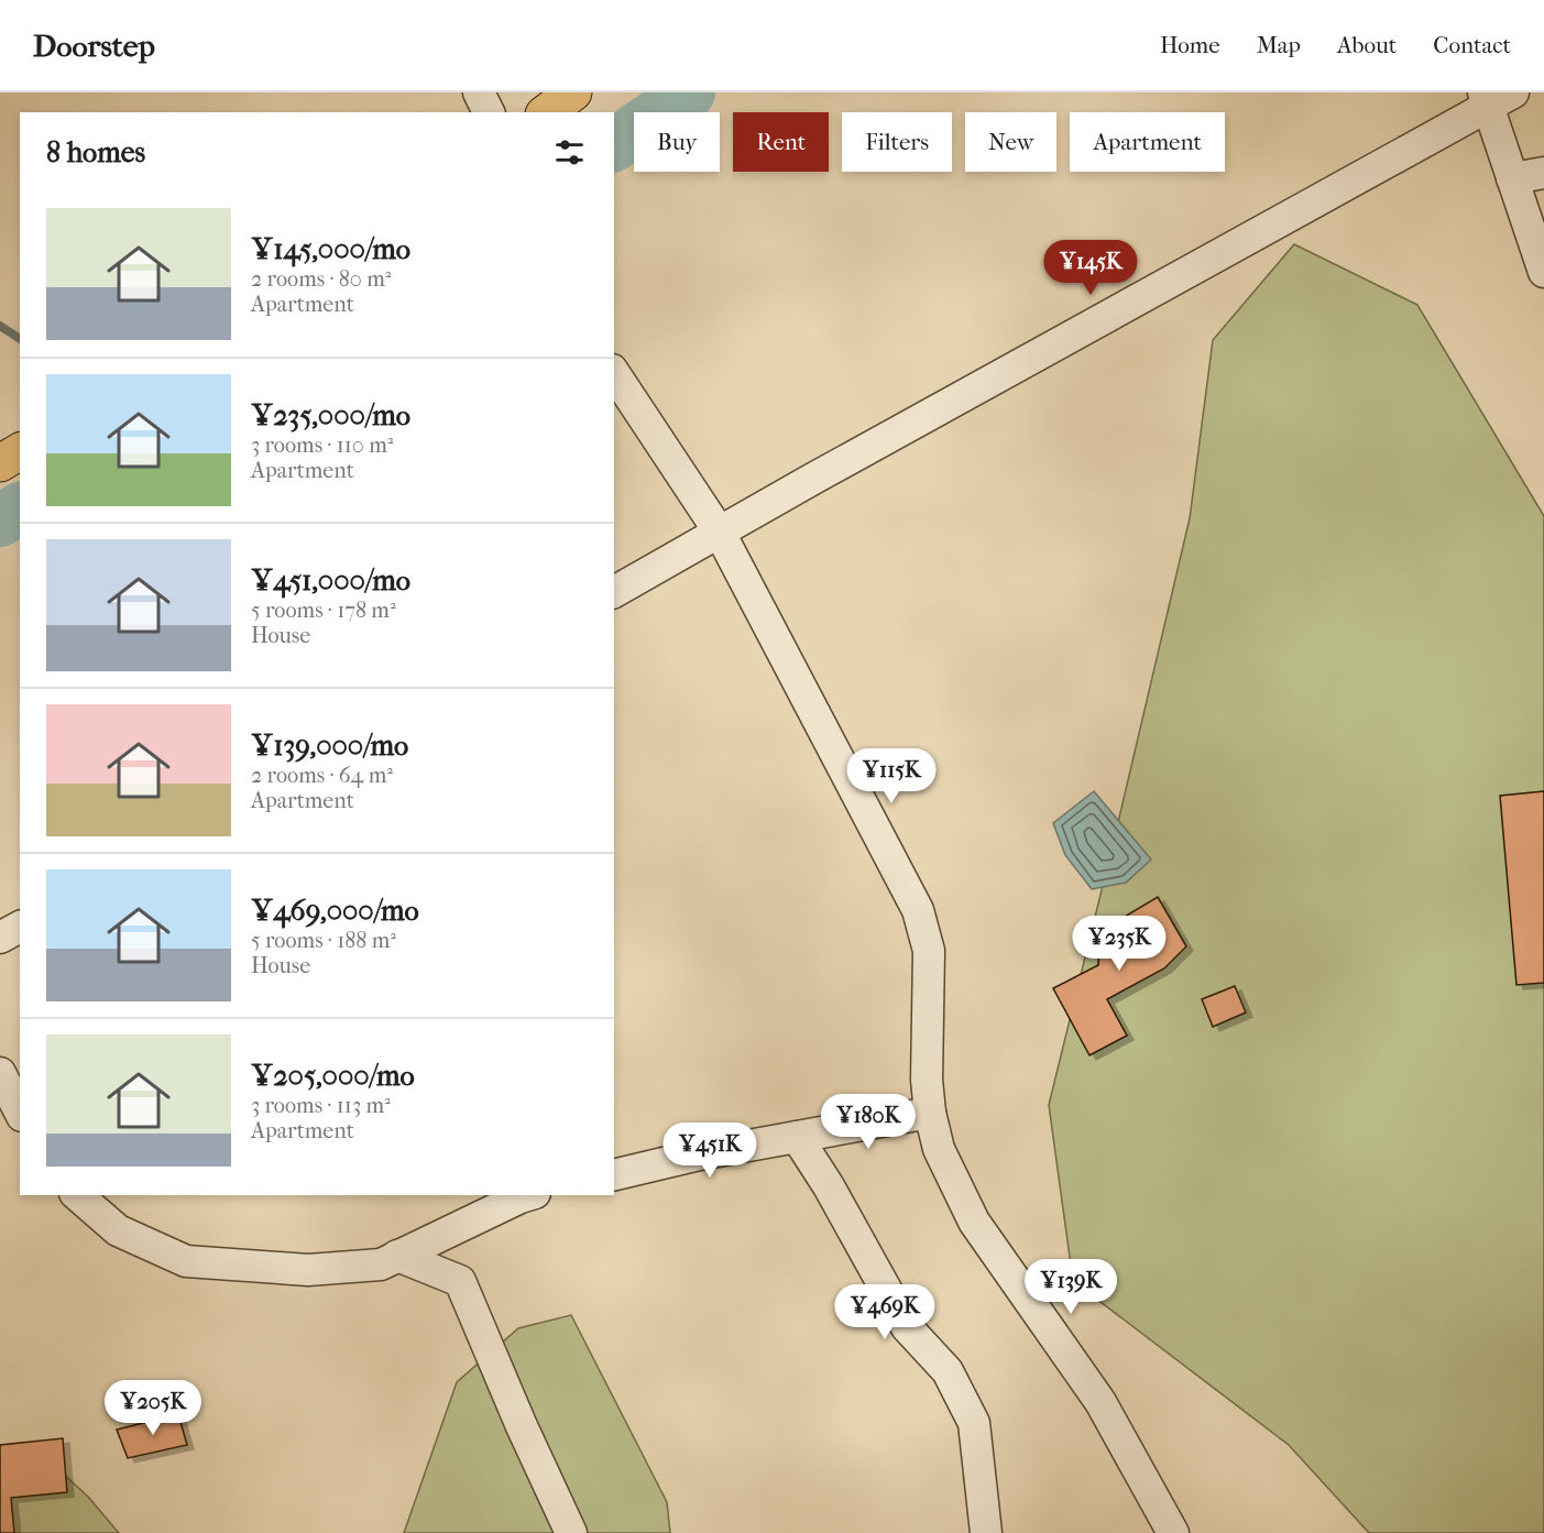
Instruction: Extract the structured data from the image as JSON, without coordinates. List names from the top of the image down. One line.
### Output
{"page":{"header":"Doorstep","nav":["Home","Map","About","Contact"],"chip":["Buy","Rent","Filters","New","Apartment"],"heading":"8 homes","list":[{"name":"¥145,000/mo","note":"2 rooms · 80 m² · Apartment"},{"name":"¥235,000/mo","note":"3 rooms · 110 m² · Apartment"},{"name":"¥451,000/mo","note":"5 rooms · 178 m² · House"},{"name":"¥139,000/mo","note":"2 rooms · 64 m² · Apartment"},{"name":"¥469,000/mo","note":"5 rooms · 188 m² · House"},{"name":"¥205,000/mo","note":"3 rooms · 113 m² · Apartment"}],"price":["¥145K","¥115K","¥235K","¥180K","¥451K","¥139K","¥469K","¥205K"]}}
